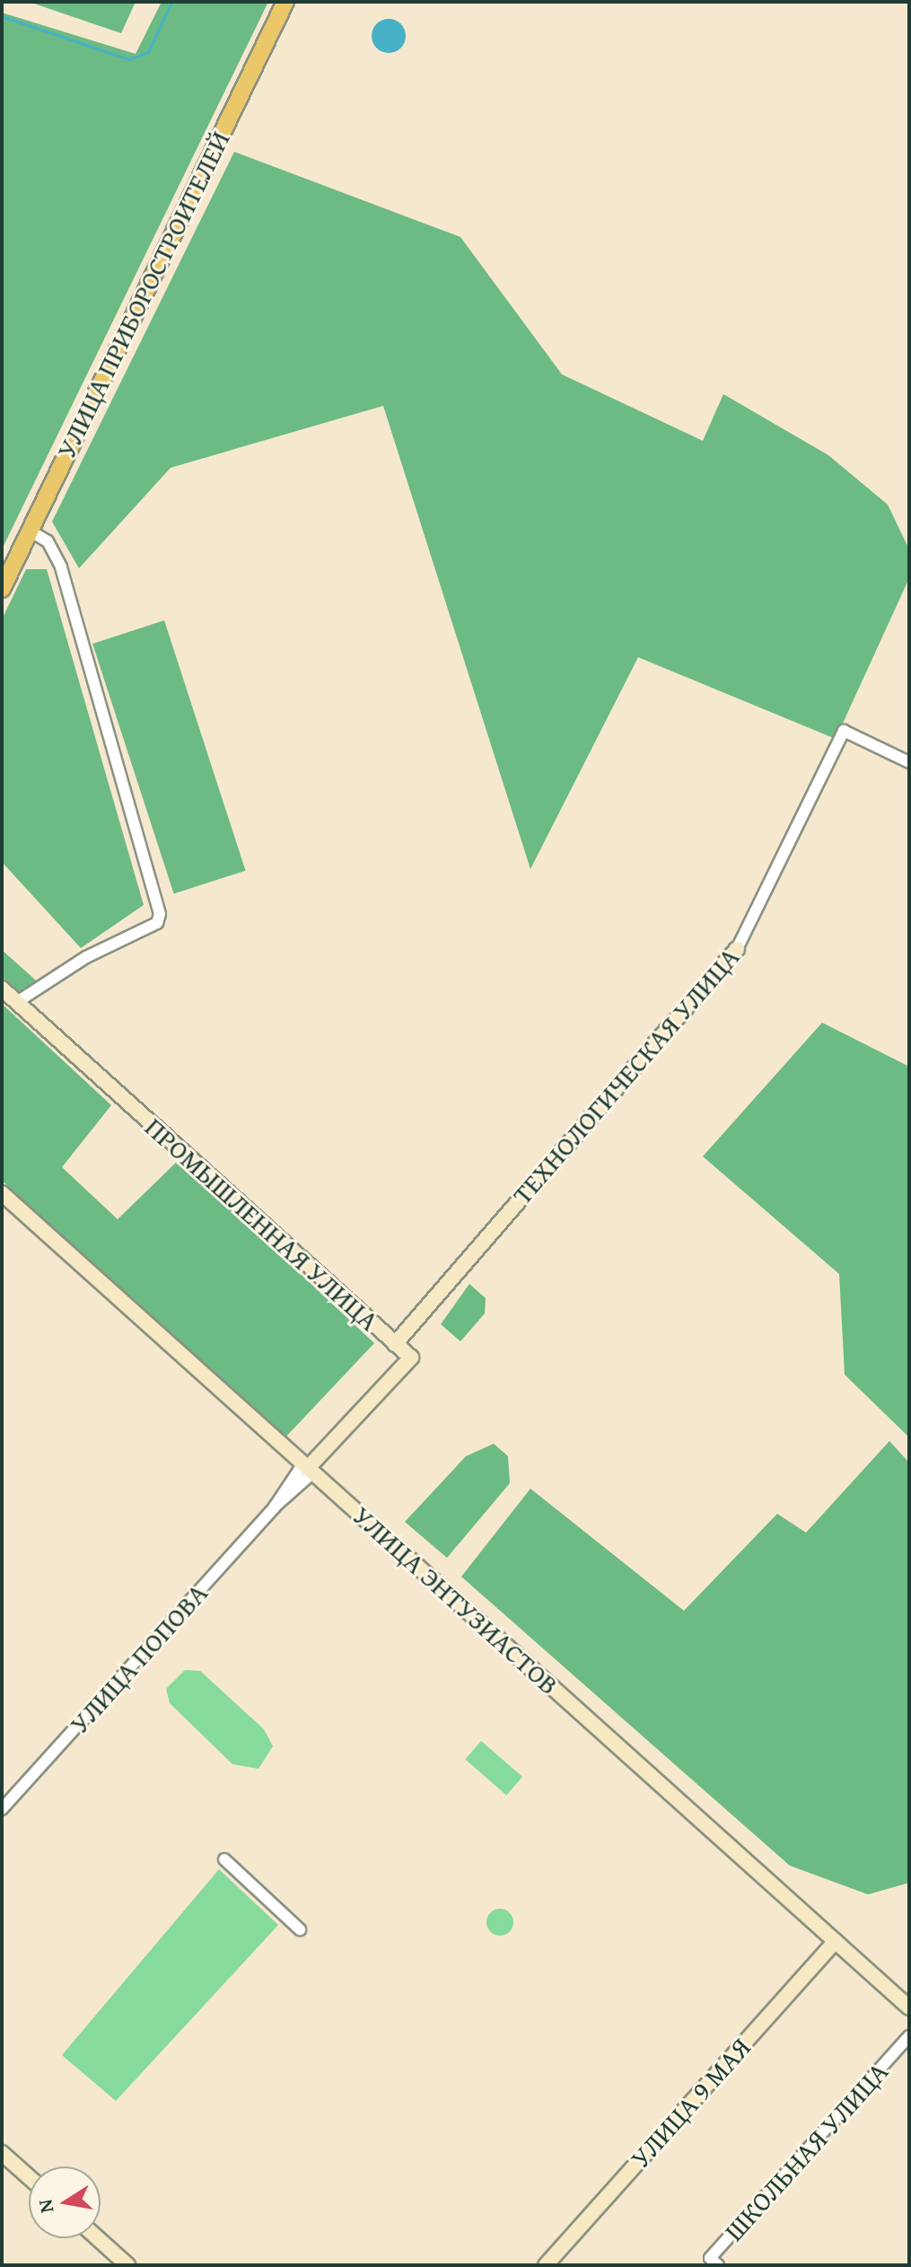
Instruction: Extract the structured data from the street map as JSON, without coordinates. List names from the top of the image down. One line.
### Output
{"streets":{"main road":["УЛИЦА ПРИБОРОСТРОИТЕЛЕЙ"],"street":["ТЕХНОЛОГИЧЕСКАЯ УЛИЦА","ПРОМЫШЛЕННАЯ УЛИЦА","УЛИЦА ЭНТУЗИАСТОВ","УЛИЦА ПОПОВА","УЛИЦА 9 МАЯ","ШКОЛЬНАЯ УЛИЦА"]},"crossings":[["ТЕХНОЛОГИЧЕСКАЯ УЛИЦА","ПРОМЫШЛЕННАЯ УЛИЦА"],["ПРОМЫШЛЕННАЯ УЛИЦА","УЛИЦА ЭНТУЗИАСТОВ"],["ПРОМЫШЛЕННАЯ УЛИЦА","УЛИЦА ПОПОВА"],["УЛИЦА ЭНТУЗИАСТОВ","УЛИЦА ПОПОВА"],["УЛИЦА ЭНТУЗИАСТОВ","УЛИЦА 9 МАЯ"]],"north":"left"}
